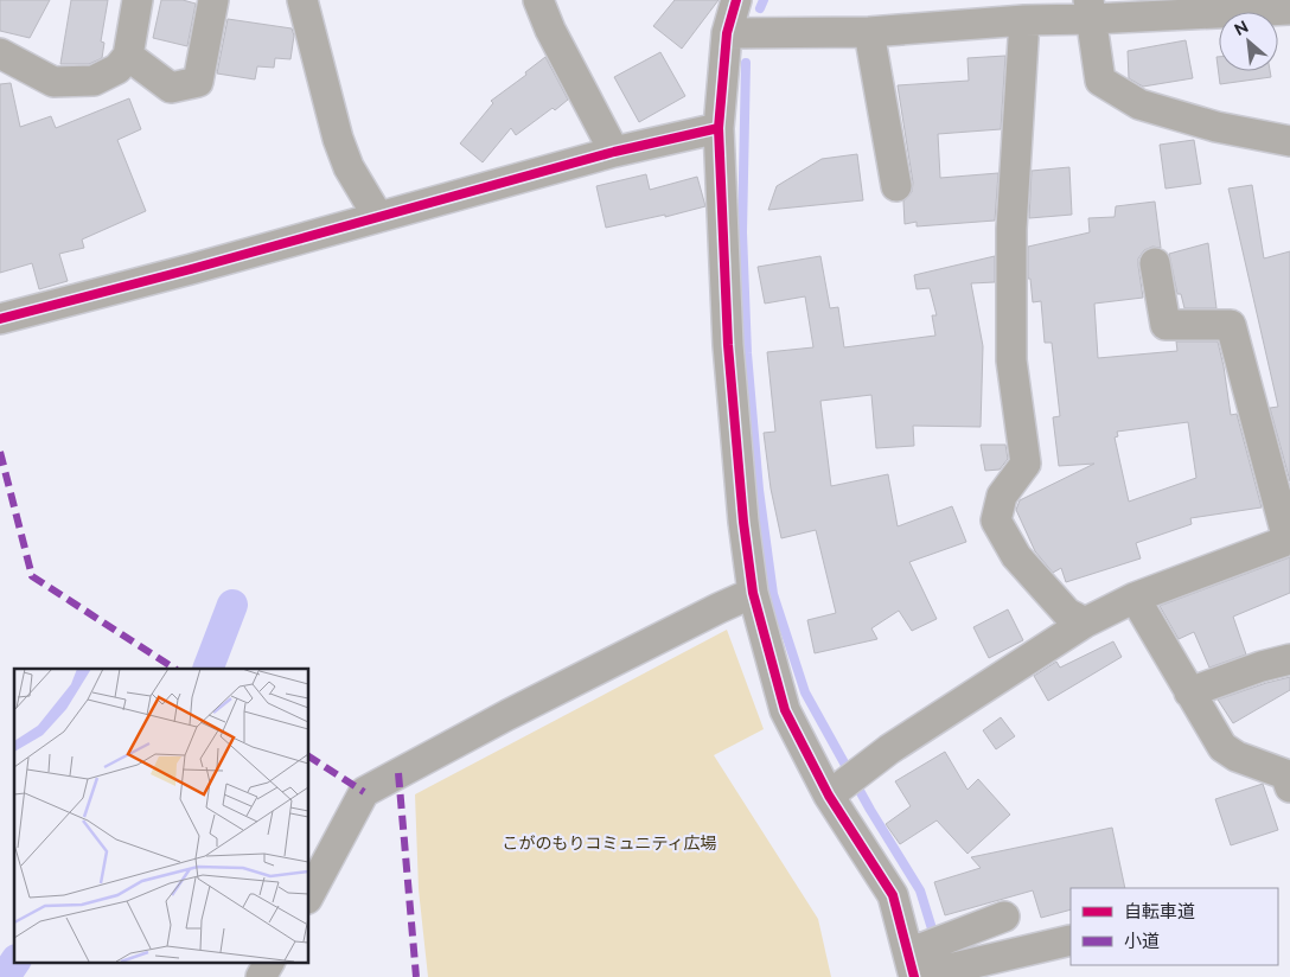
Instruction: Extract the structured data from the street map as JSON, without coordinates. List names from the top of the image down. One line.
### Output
{"parks":["こがのもりコミュニティ広場"],"legend":["自転車道","小道"],"north":"top left"}
